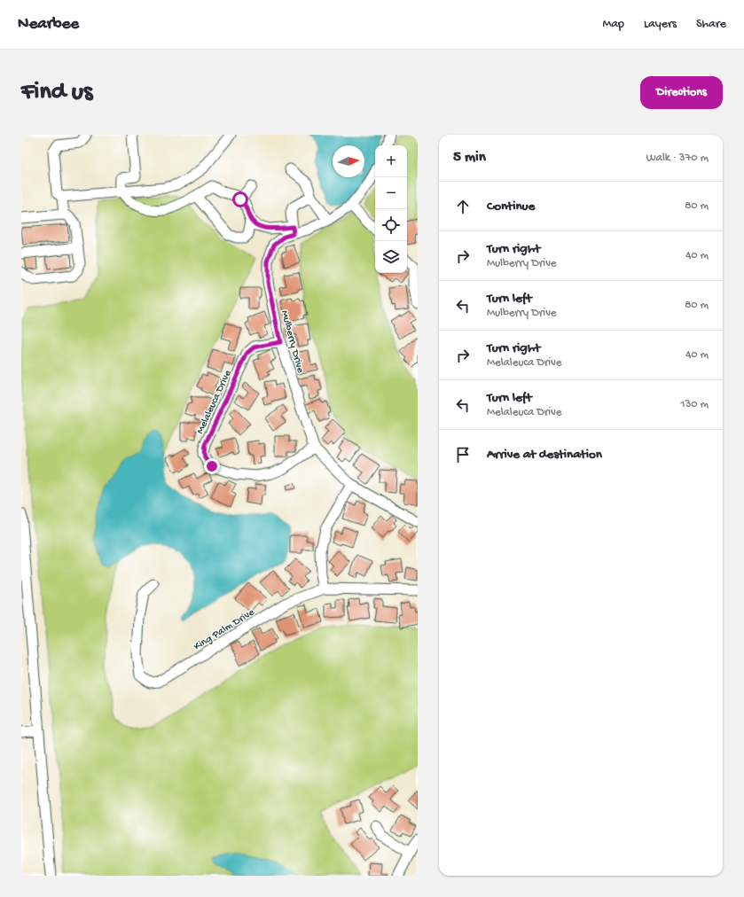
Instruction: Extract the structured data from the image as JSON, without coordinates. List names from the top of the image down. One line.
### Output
{"streets":{"street":["Mulberry Drive","Melaleuca Drive","King Palm Drive"]},"crossings":[["Mulberry Drive","Melaleuca Drive"]],"north":"right","page":{"header":"Nearbee","nav":["Map","Layers","Share"],"buttons":"Directions","title":"Find us","heading":["5 min","Walk · 370 m"],"map_buttons":["+","−"],"list":[["Continue","80 m"],["Turn right","Mulberry Drive","40 m"],["Turn left","Mulberry Drive","80 m"],["Turn right","Melaleuca Drive","40 m"],["Turn left","Melaleuca Drive","130 m"],"Arrive at destination"]}}
